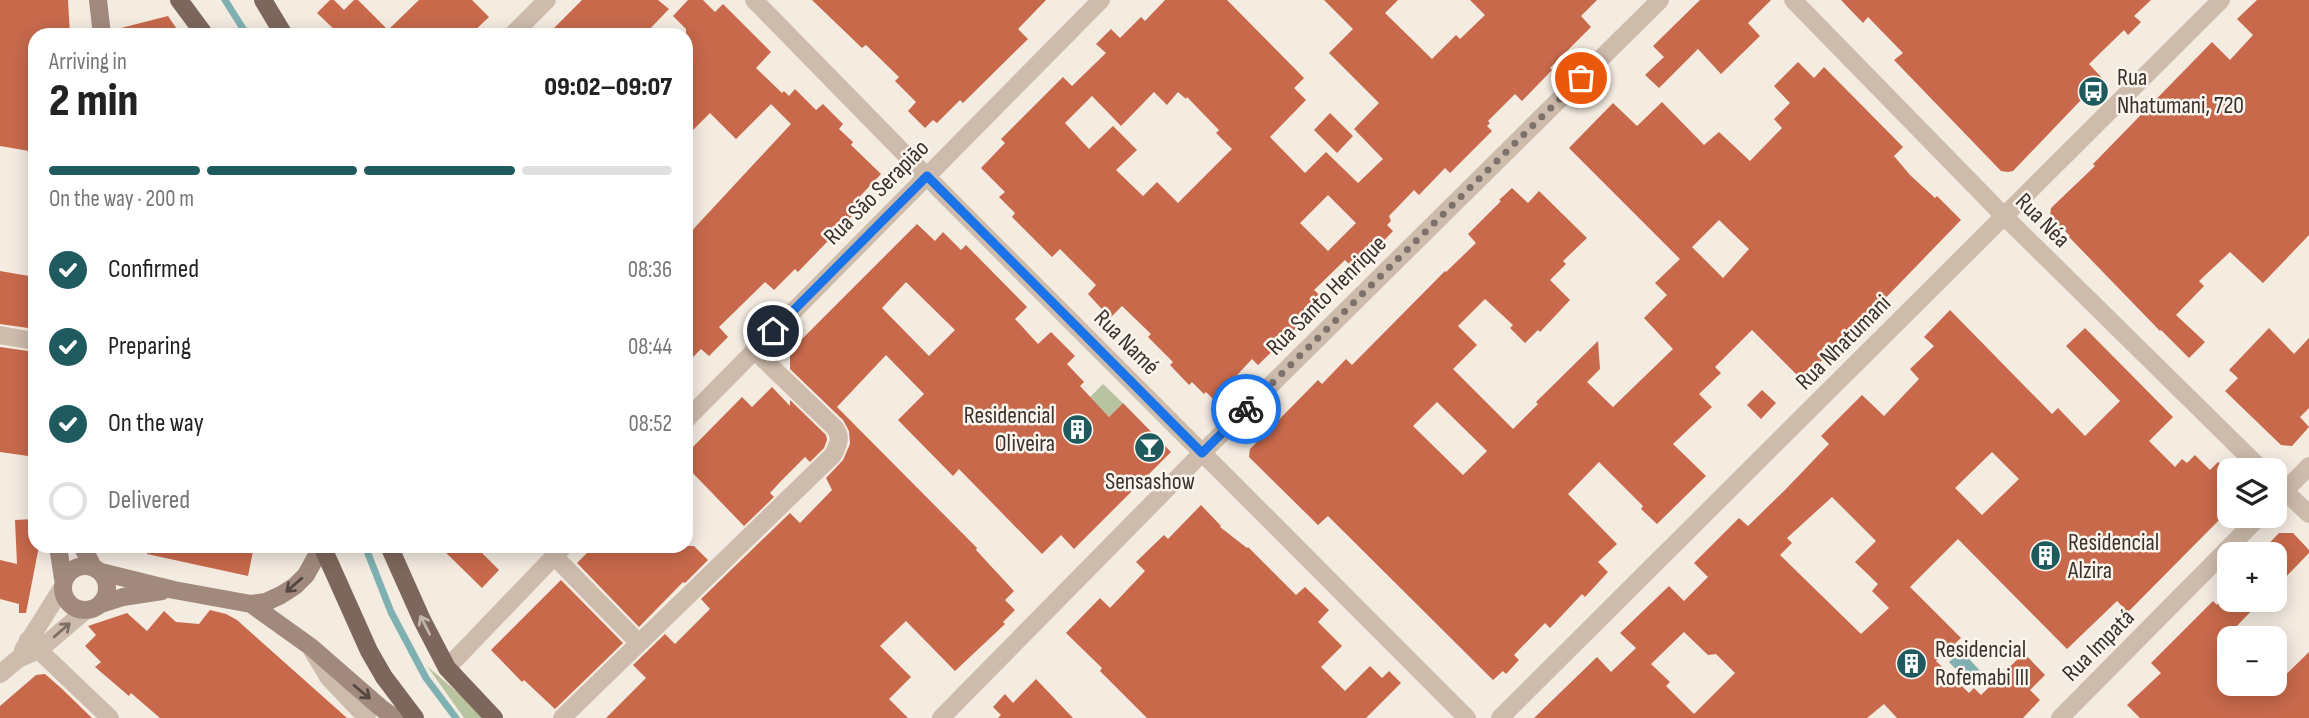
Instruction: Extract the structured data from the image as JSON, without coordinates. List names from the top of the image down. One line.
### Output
{"streets":{"street":["Rua São Serapião","Rua Néa","Rua Santo Henrique","Rua Namé","Rua Nhatumani","Rua Impatá"]},"crossings":[["Rua São Serapião","Rua Namé"],["Rua Néa","Rua Nhatumani"],["Rua Santo Henrique","Rua Namé"]],"places":{"bus stop":["Rua Nhatumani, 720"],"building":["Residencial Oliveira","Residencial Alzira","Residencial Rofemabi III"],"bar":["Sensashow"]},"page":{"heading":["2 min","Arriving in","09:02–09:07"],"bar":"On the way · 200 m","list":[["Confirmed","08:36"],["Preparing","08:44"],["On the way","08:52"],"Delivered"],"map_buttons":["+","−"]}}
